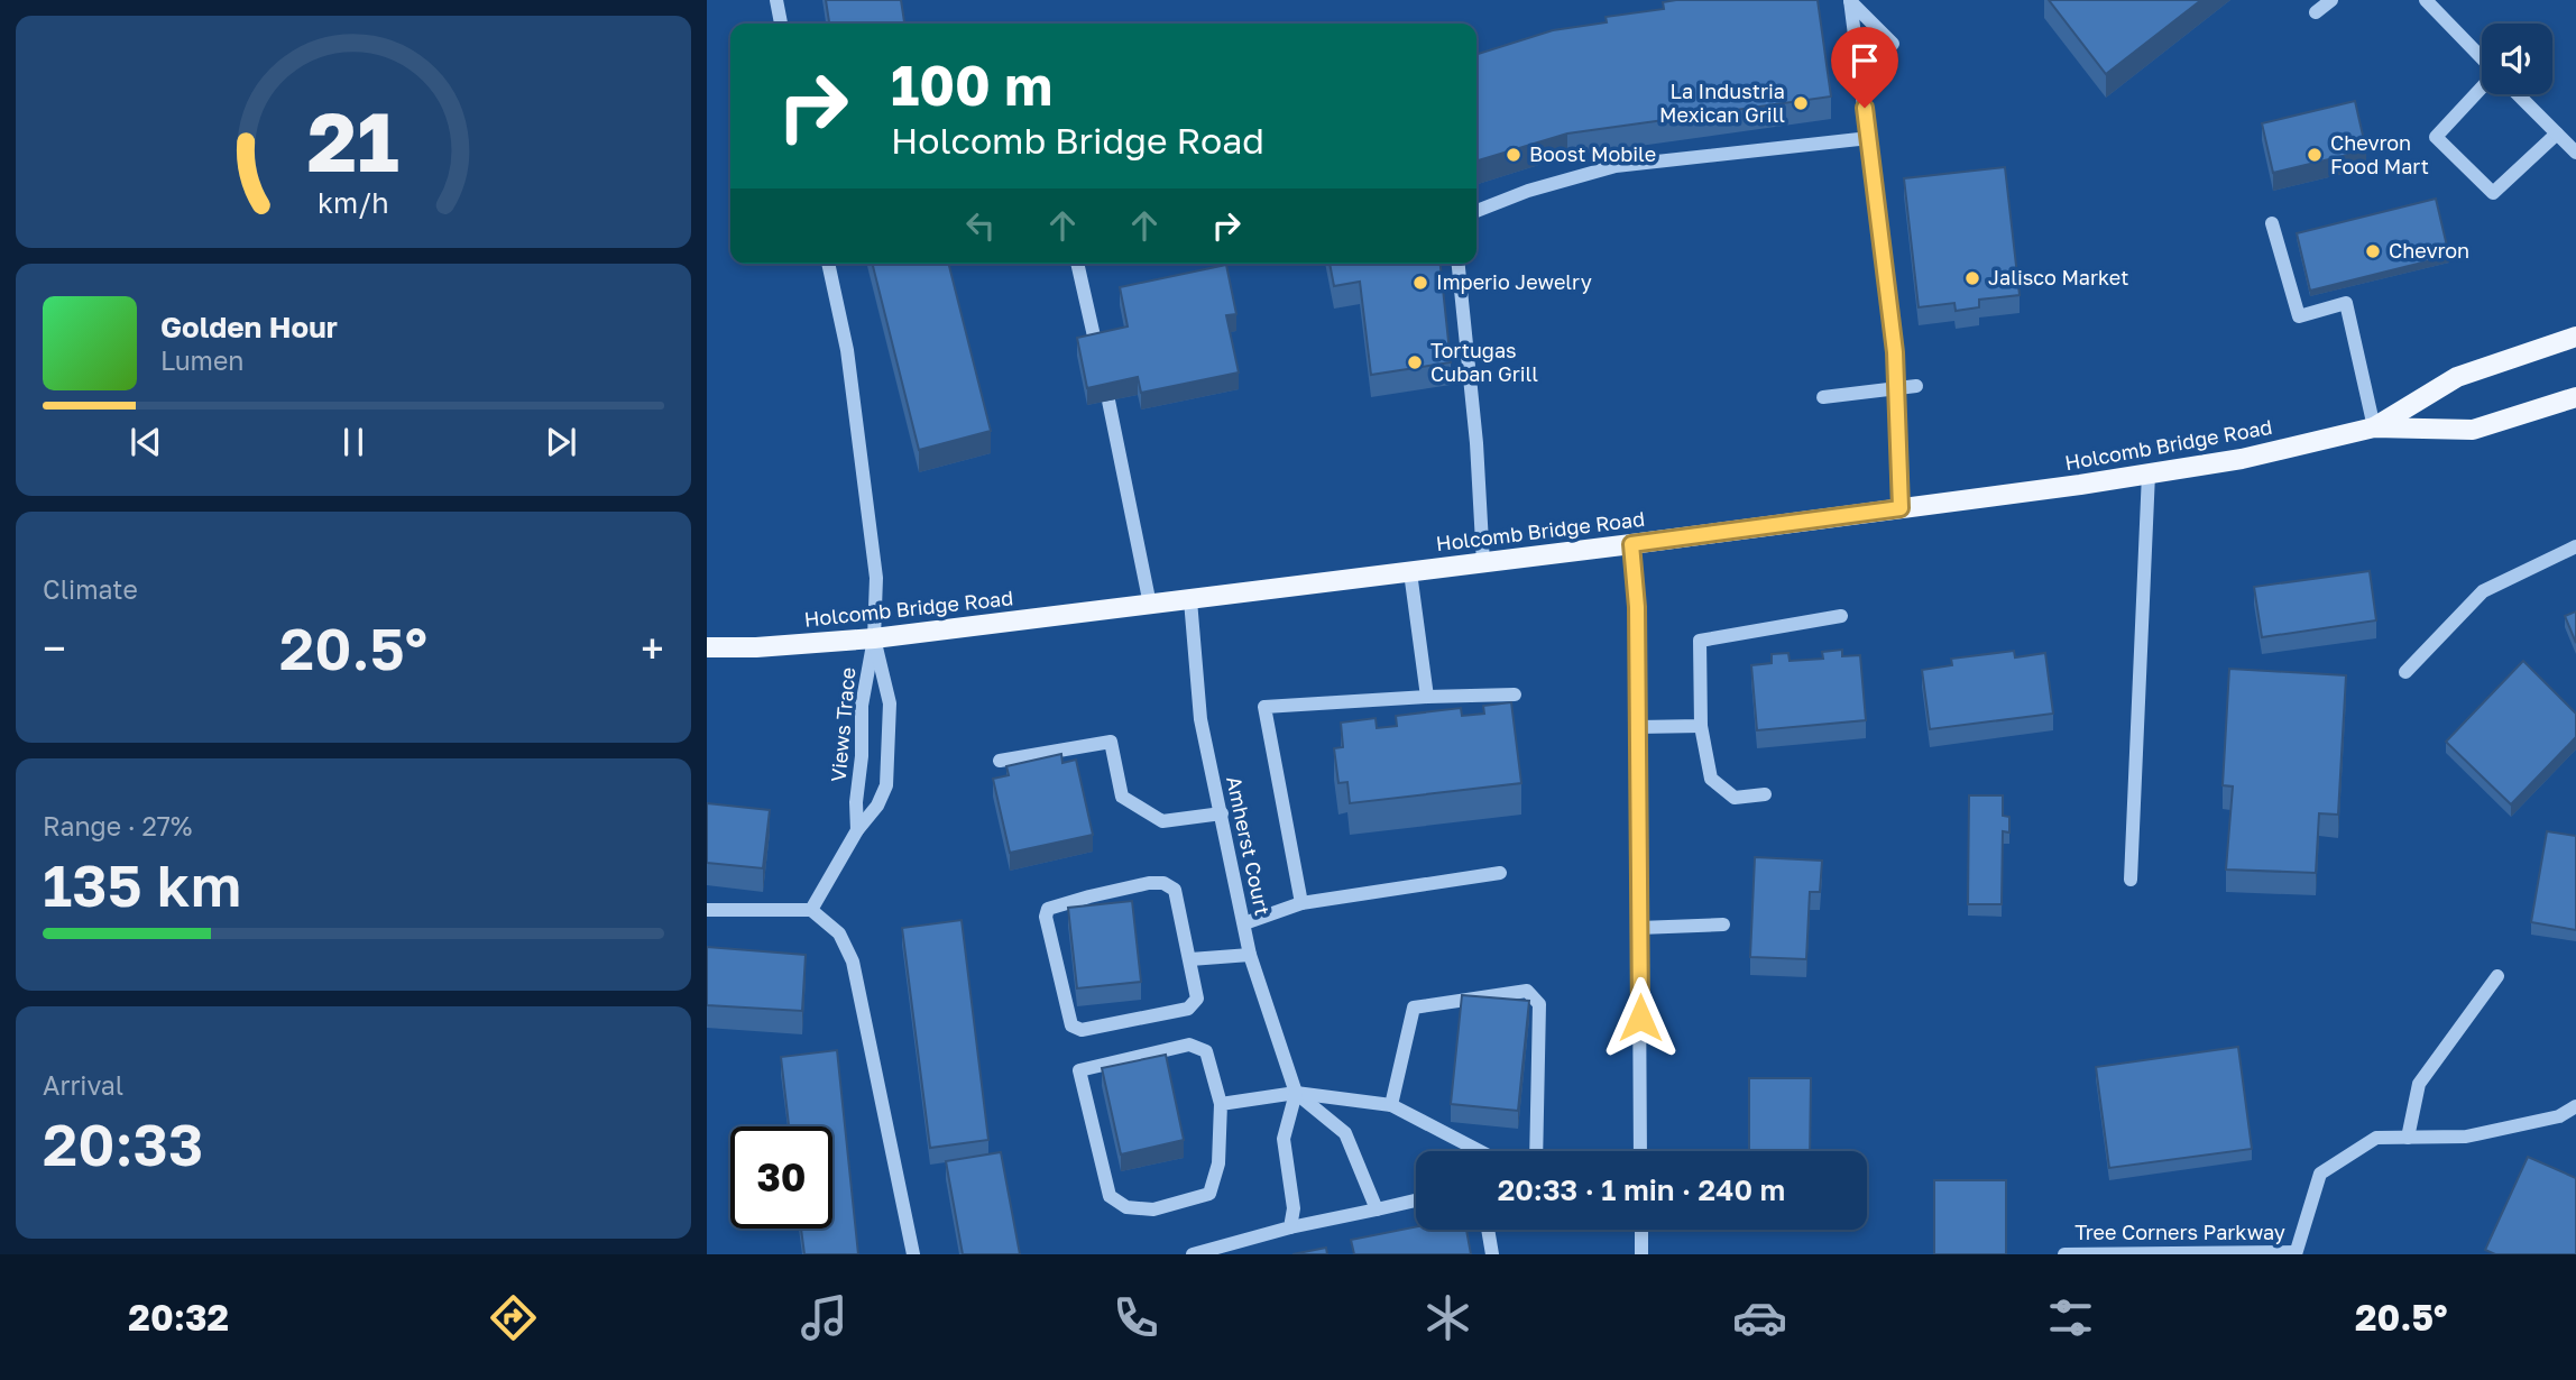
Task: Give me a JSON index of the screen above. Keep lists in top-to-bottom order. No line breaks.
{"streets":{"main road":["Holcomb Bridge Road"],"street":["Views Trace","Amherst Court","Tree Corners Parkway"]},"crossings":[["Holcomb Bridge Road","Views Trace"],["Holcomb Bridge Road","Amherst Court"]],"places":["La Industria Mexican Grill","Boost Mobile","Chevron Food Mart","Chevron","Jalisco Market","Imperio Jewelry","Tortugas Cuban Grill"],"page":{"turn":["100 m","Holcomb Bridge Road"],"song":["Golden Hour","Lumen"],"tile":["Climate",["Range · 27%","135 km"],["Arrival","20:33"]],"heat":["−","20.5°","+"],"limit":"30","trip":"20:33 · 1 min · 240 m","tabs":["20:32","20.5°"],"gauge":["21","km/h"]}}
